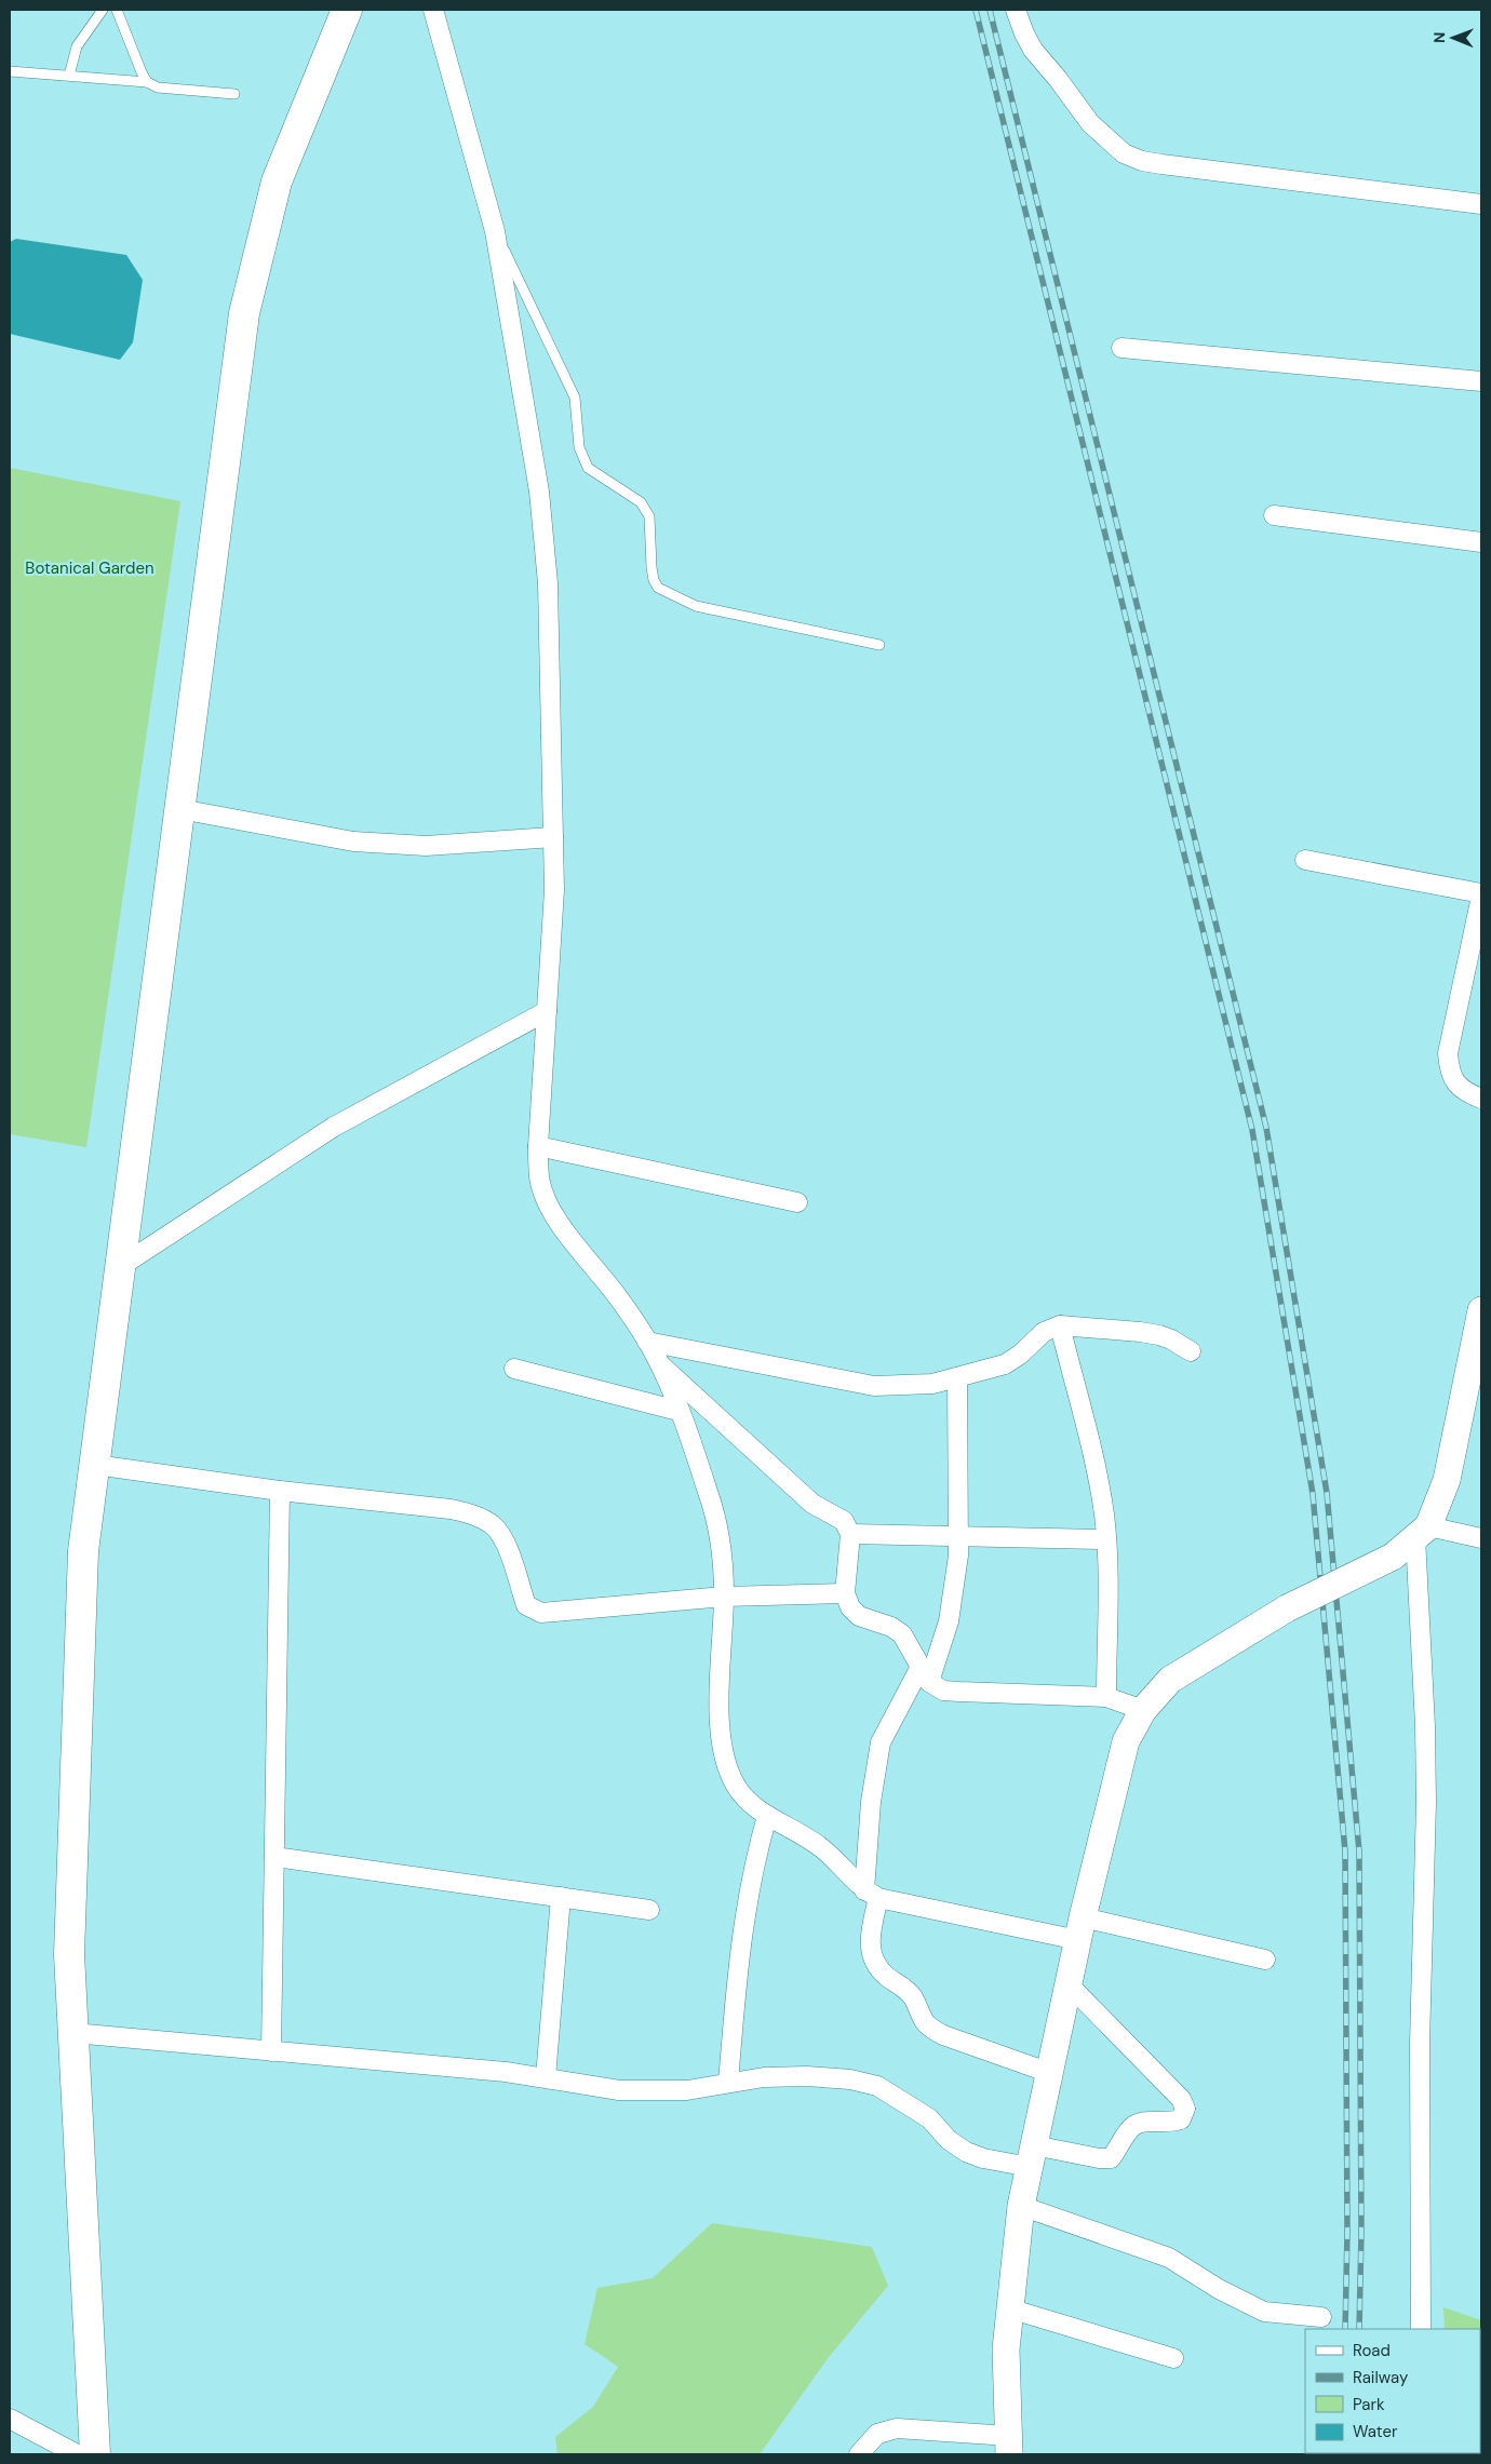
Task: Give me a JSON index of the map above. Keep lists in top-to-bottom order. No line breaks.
{"parks":["Botanical Garden"],"legend":["Road","Railway","Park","Water"],"north":"left"}
